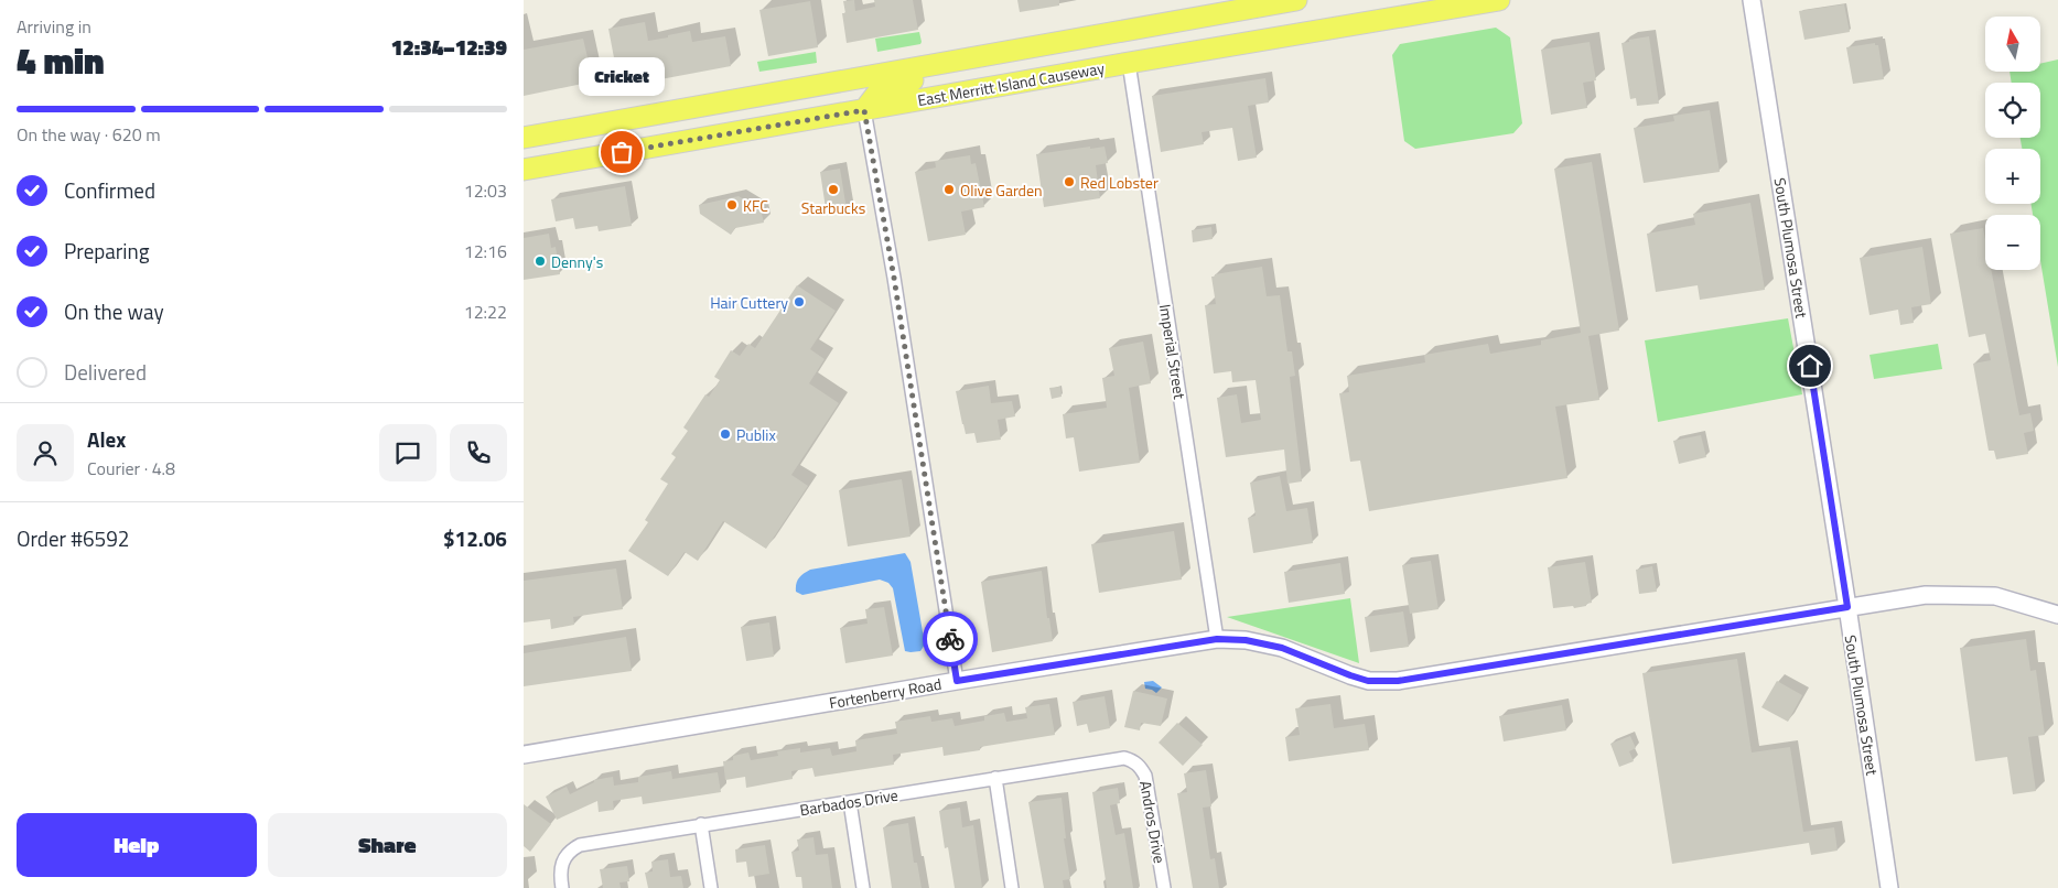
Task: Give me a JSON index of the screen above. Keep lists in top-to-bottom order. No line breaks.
{"streets":{"main road":["East Merritt Island Causeway"],"street":["South Plumosa Street","Imperial Street","Fortenberry Road","Barbados Drive","Andros Drive"]},"crossings":[["East Merritt Island Causeway","Imperial Street"],["South Plumosa Street","Fortenberry Road"],["Imperial Street","Fortenberry Road"],["Barbados Drive","Andros Drive"]],"places":["Cricket","Red Lobster","Starbucks","Olive Garden","KFC","Denny's","Hair Cuttery","Publix"],"north":"top","page":{"heading":["4 min","Arriving in","12:34–12:39"],"panel":["Alex","Courier · 4.8","Order #6592","$12.06"],"map_buttons":["+","−"],"bubble":"Cricket","bar":"On the way · 620 m","list":[["Confirmed","12:03"],["Preparing","12:16"],["On the way","12:22"],"Delivered"],"buttons":["Help","Share"]}}
